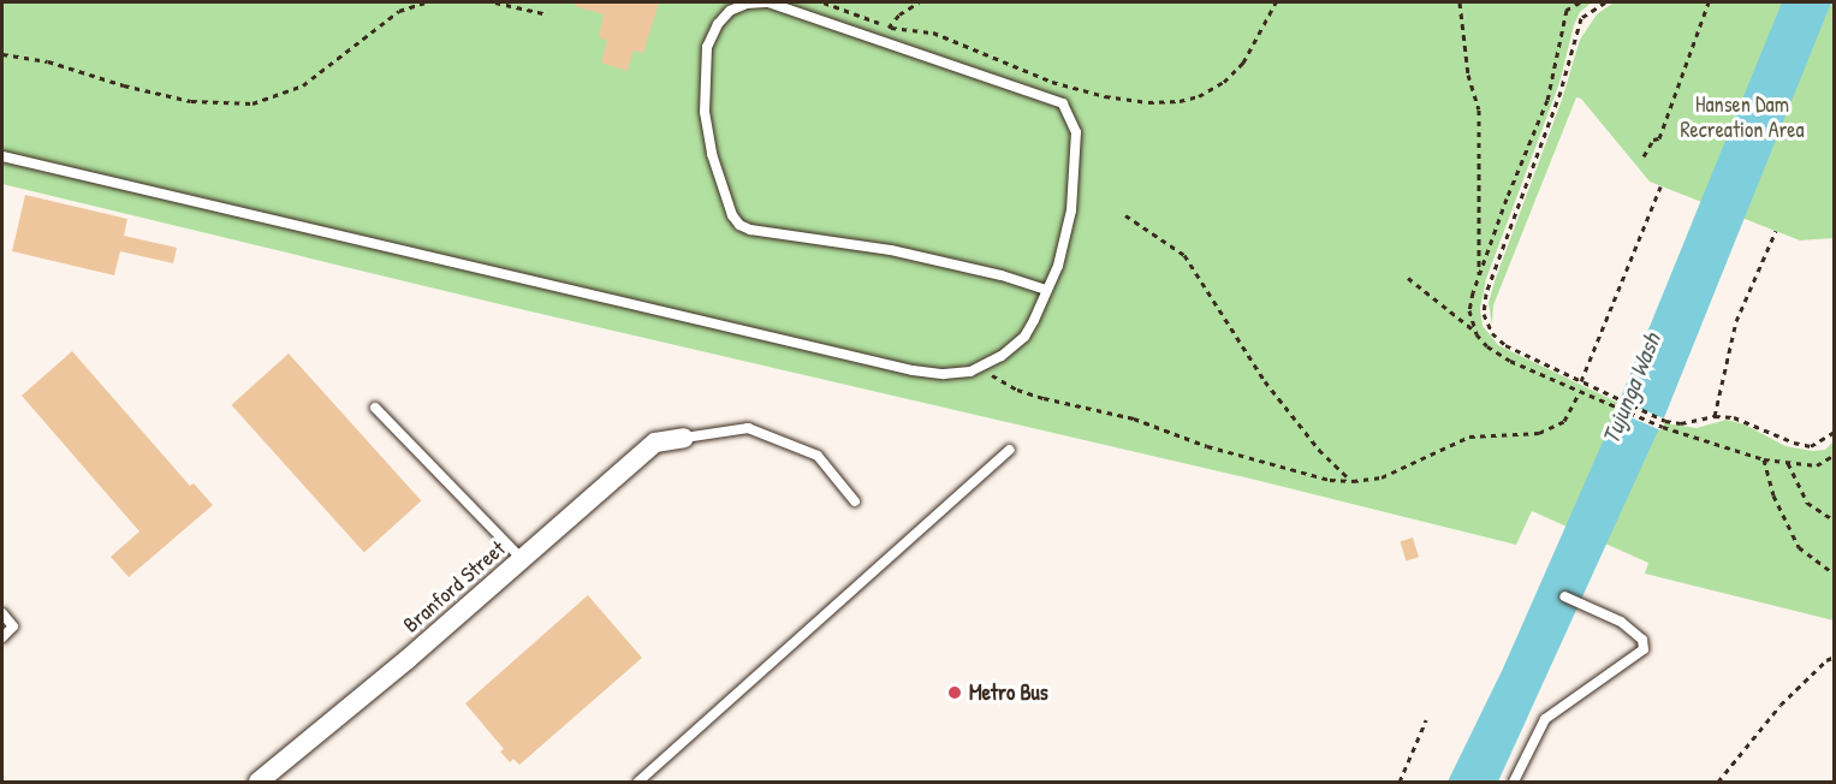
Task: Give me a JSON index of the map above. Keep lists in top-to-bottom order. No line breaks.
{"streets":{"street":["Branford Street"]},"water":["Tujunga Wash"],"parks":["Hansen Dam Recreation Area"],"places":["Metro Bus"]}
